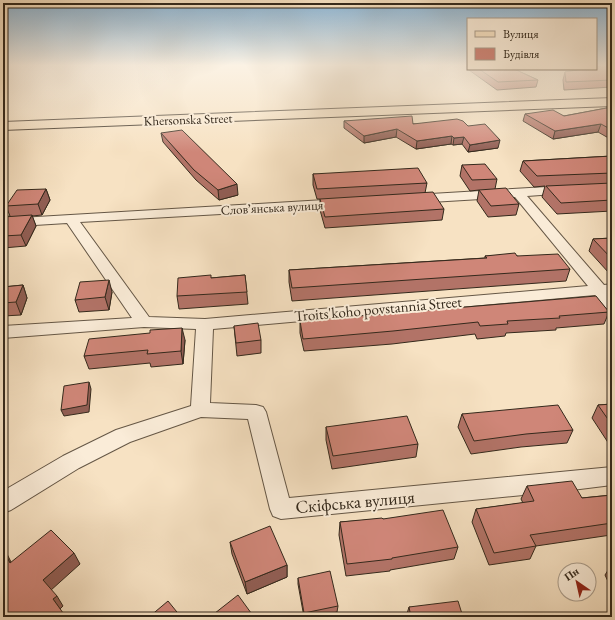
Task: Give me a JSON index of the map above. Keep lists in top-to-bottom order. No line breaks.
{"streets":{"main road":["Khersonska Street"],"street":["Словʼянська вулиця","Troits'koho povstannia Street","Скіфська вулиця"]},"legend":["Вулиця","Будівля"],"north":"top left"}
